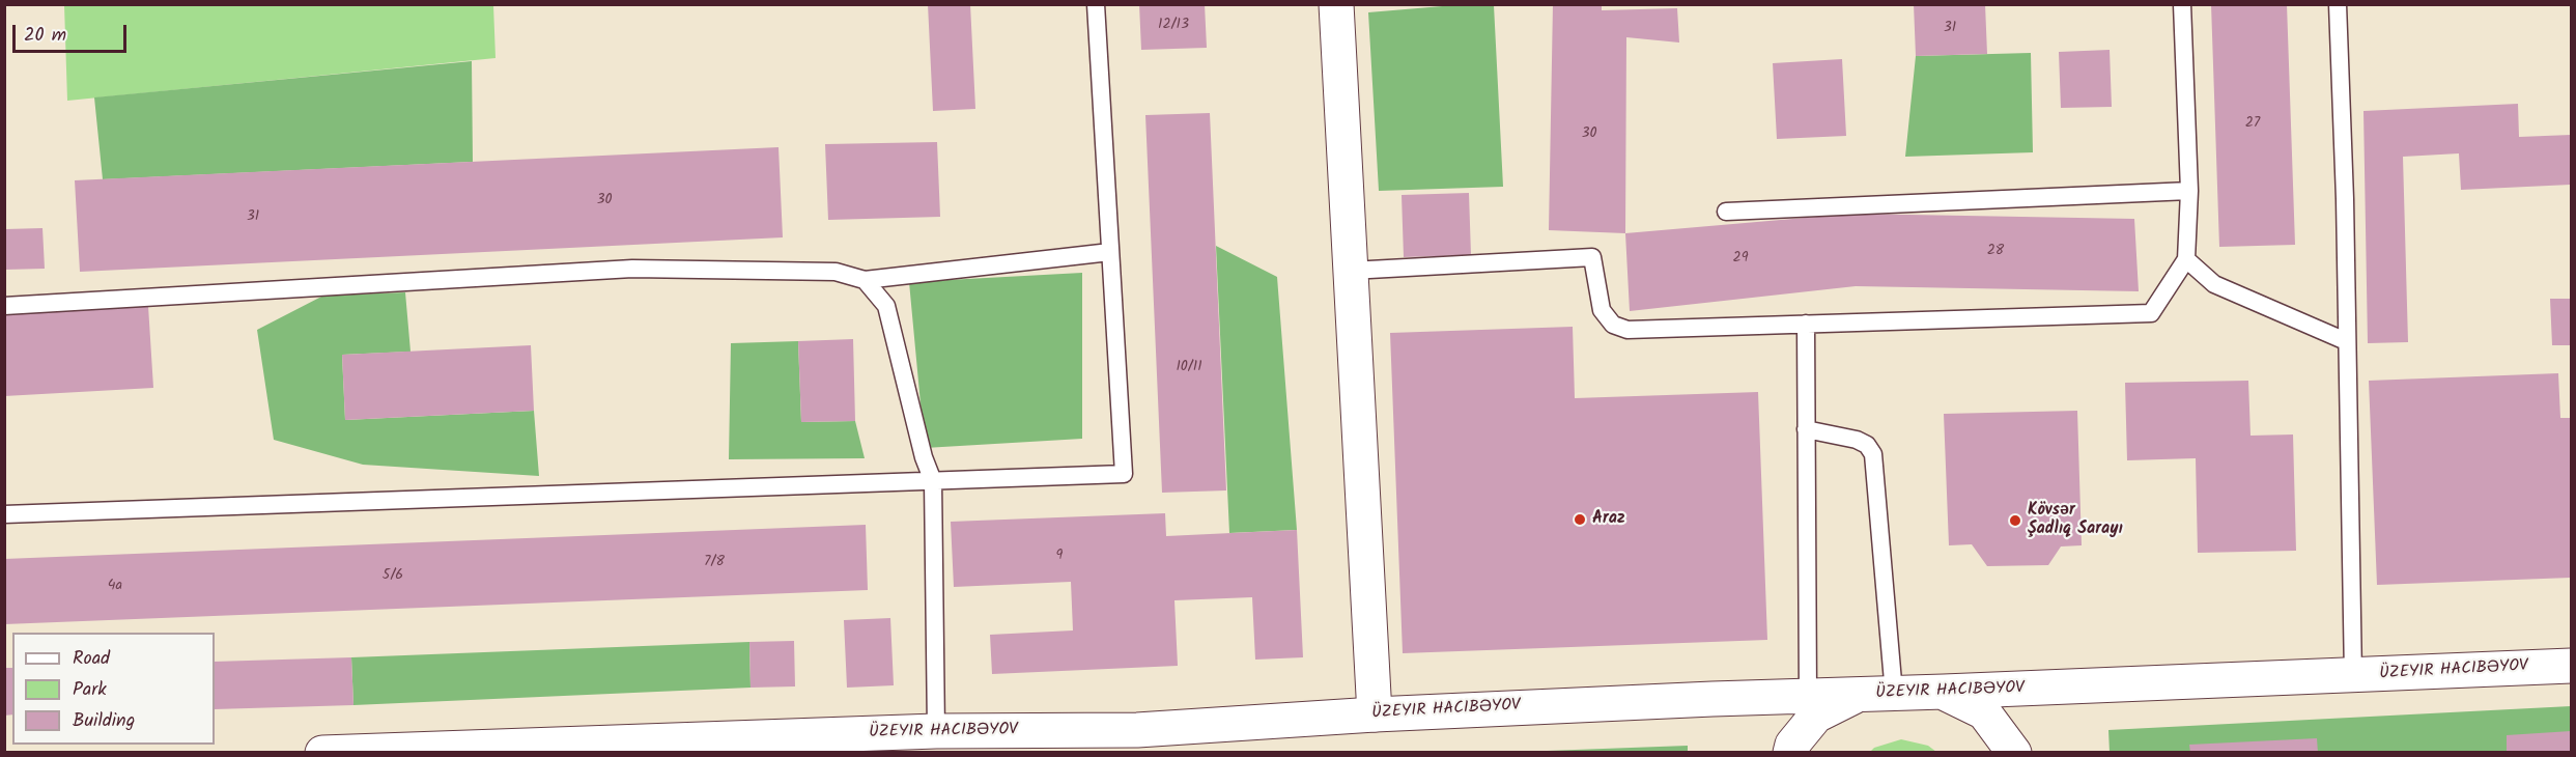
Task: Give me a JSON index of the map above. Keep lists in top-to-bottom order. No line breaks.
{"places":["Araz","Kövsər Şadlıq Sarayı"],"house_numbers":["12/13","31","27","30","30","31","28","29","10/11","9","7/8","5/6","4a"],"legend":["Road","Park","Building"],"scale_bar":"20 m"}
